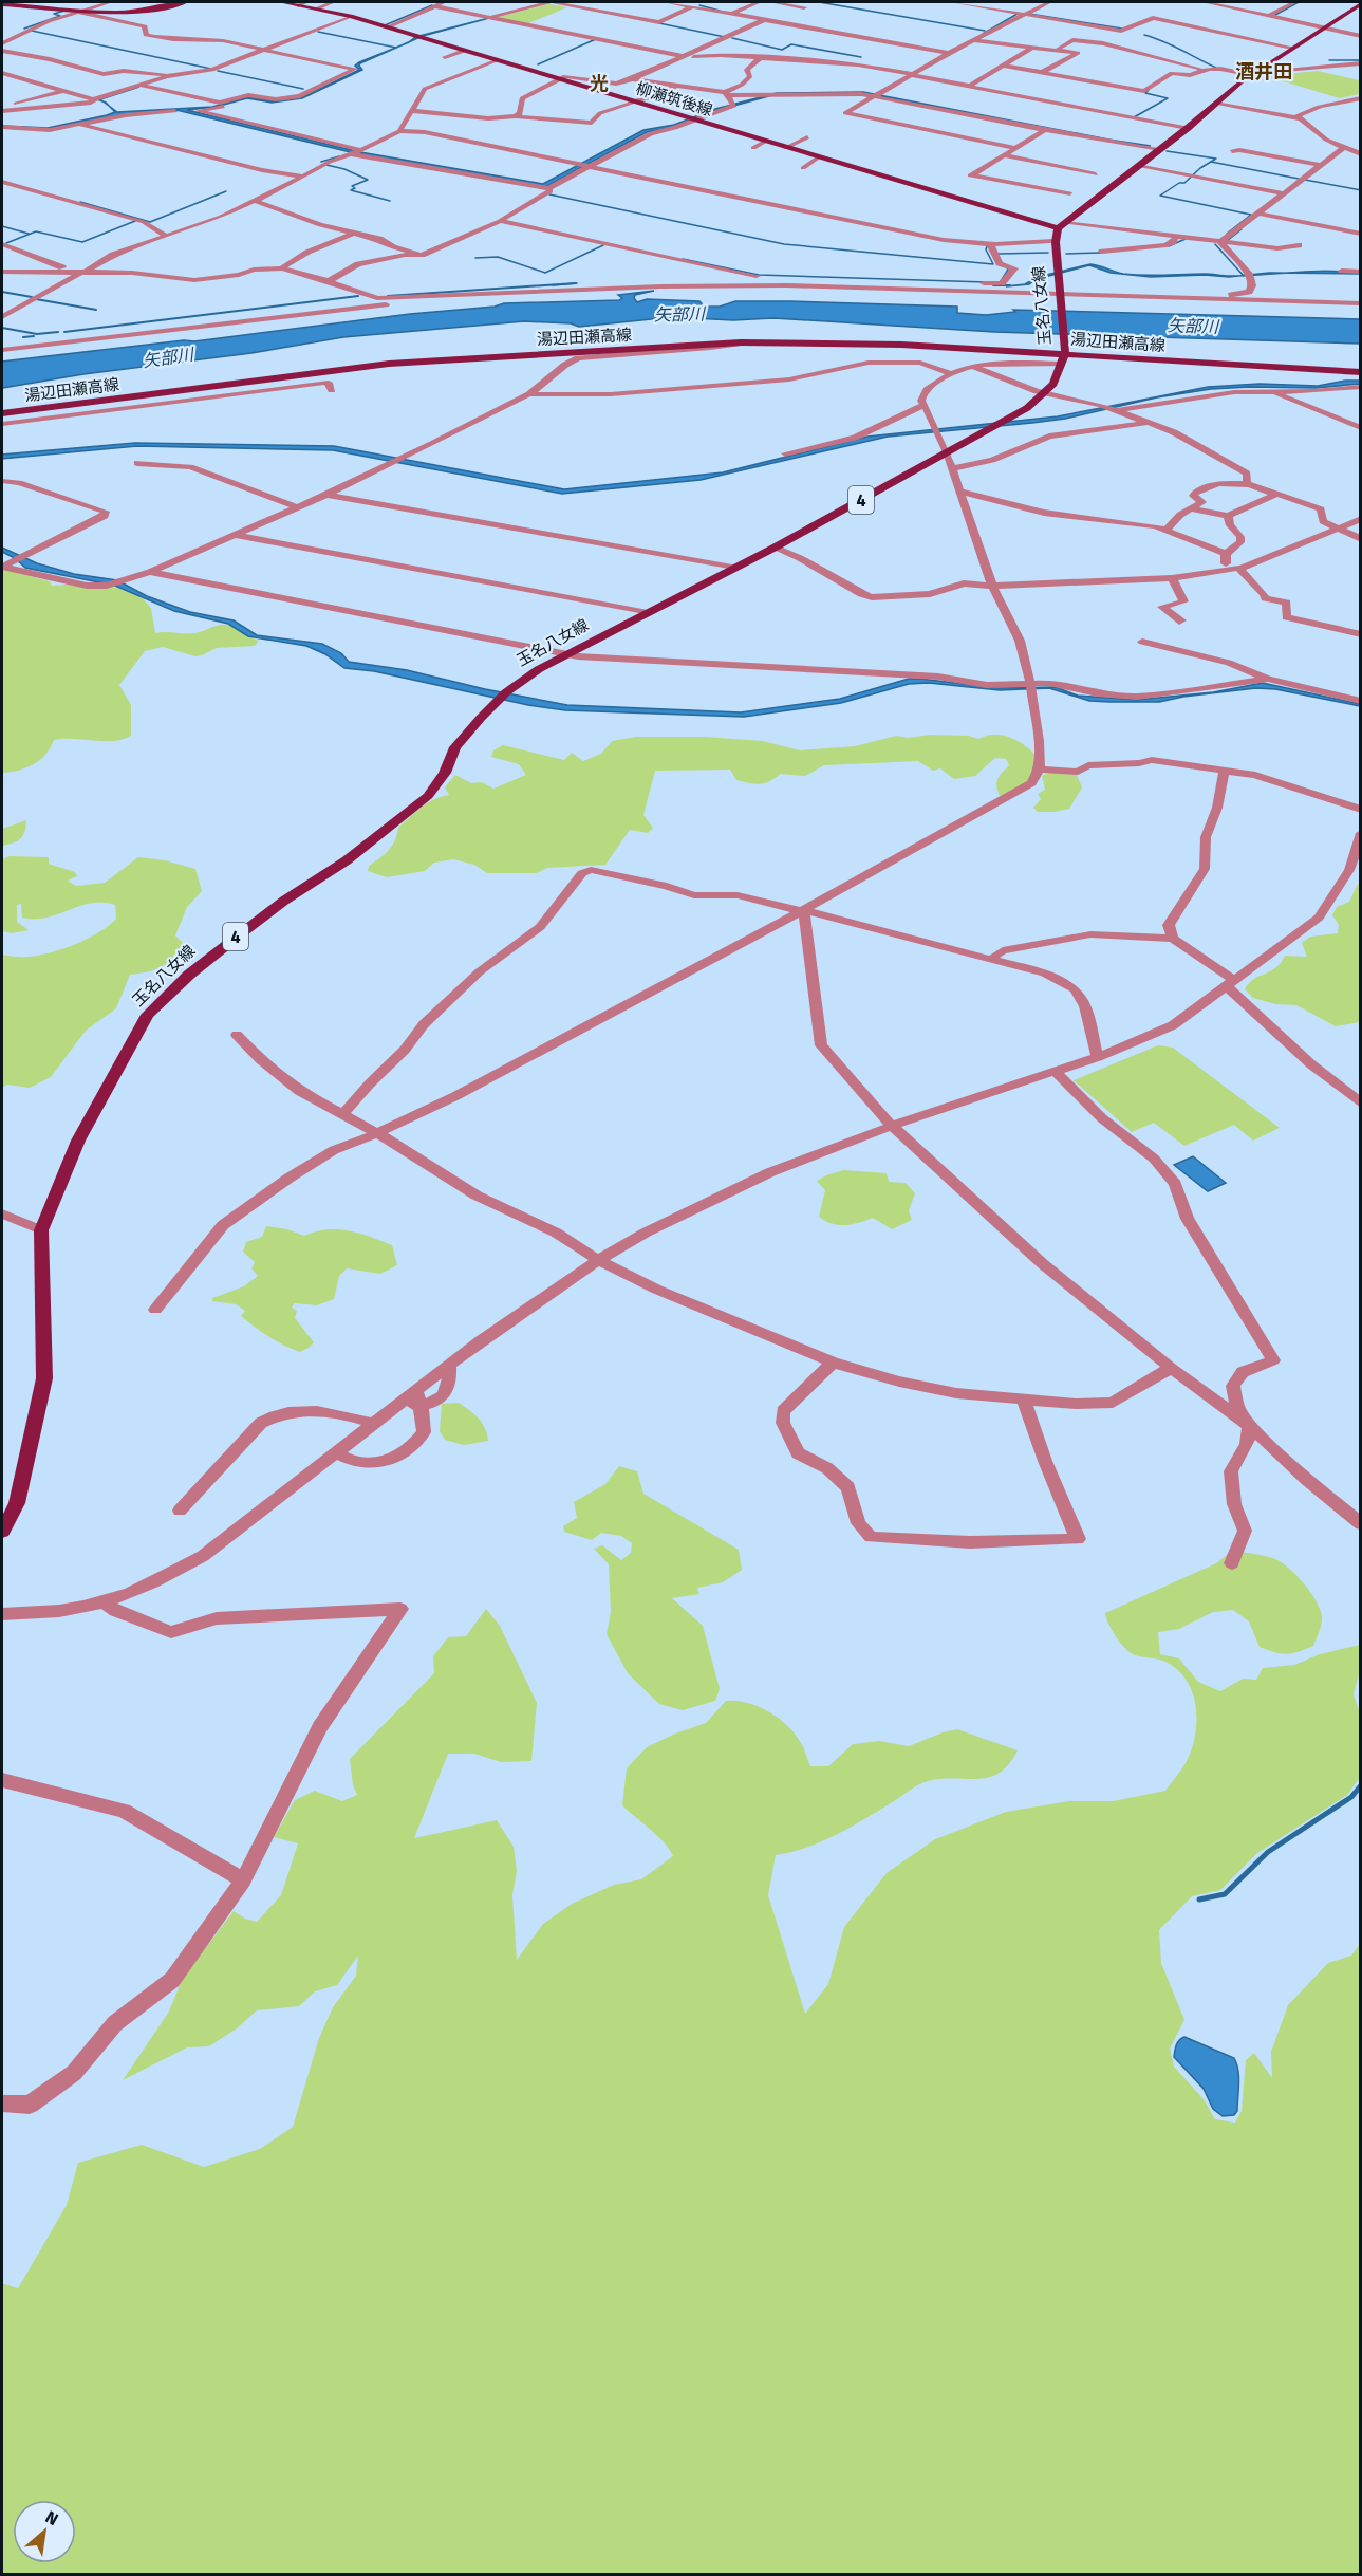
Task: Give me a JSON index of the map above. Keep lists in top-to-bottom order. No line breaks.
{"streets":{"main road":["柳瀬筑後線","玉名八女線","湯辺田瀬高線","4"]},"crossings":[["柳瀬筑後線","玉名八女線"],["玉名八女線","湯辺田瀬高線"]],"districts":["酒井田","光"],"water":["矢部川"],"north":"top right"}
